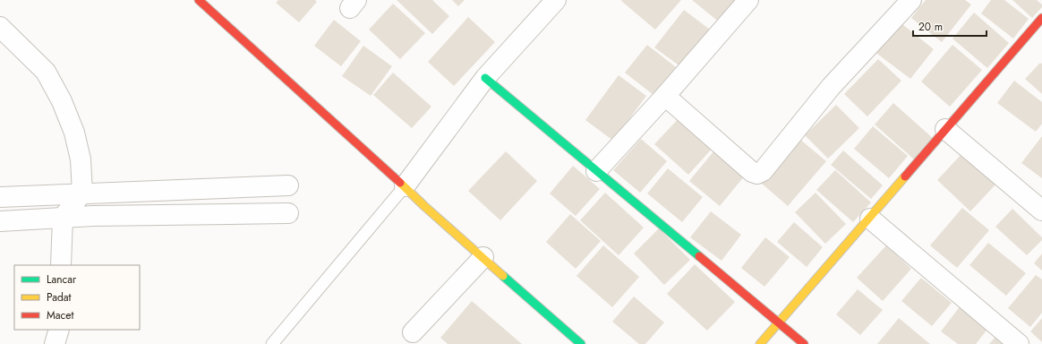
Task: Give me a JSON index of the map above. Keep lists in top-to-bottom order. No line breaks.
{"legend":["Lancar","Padat","Macet"],"scale_bar":"20 m"}
